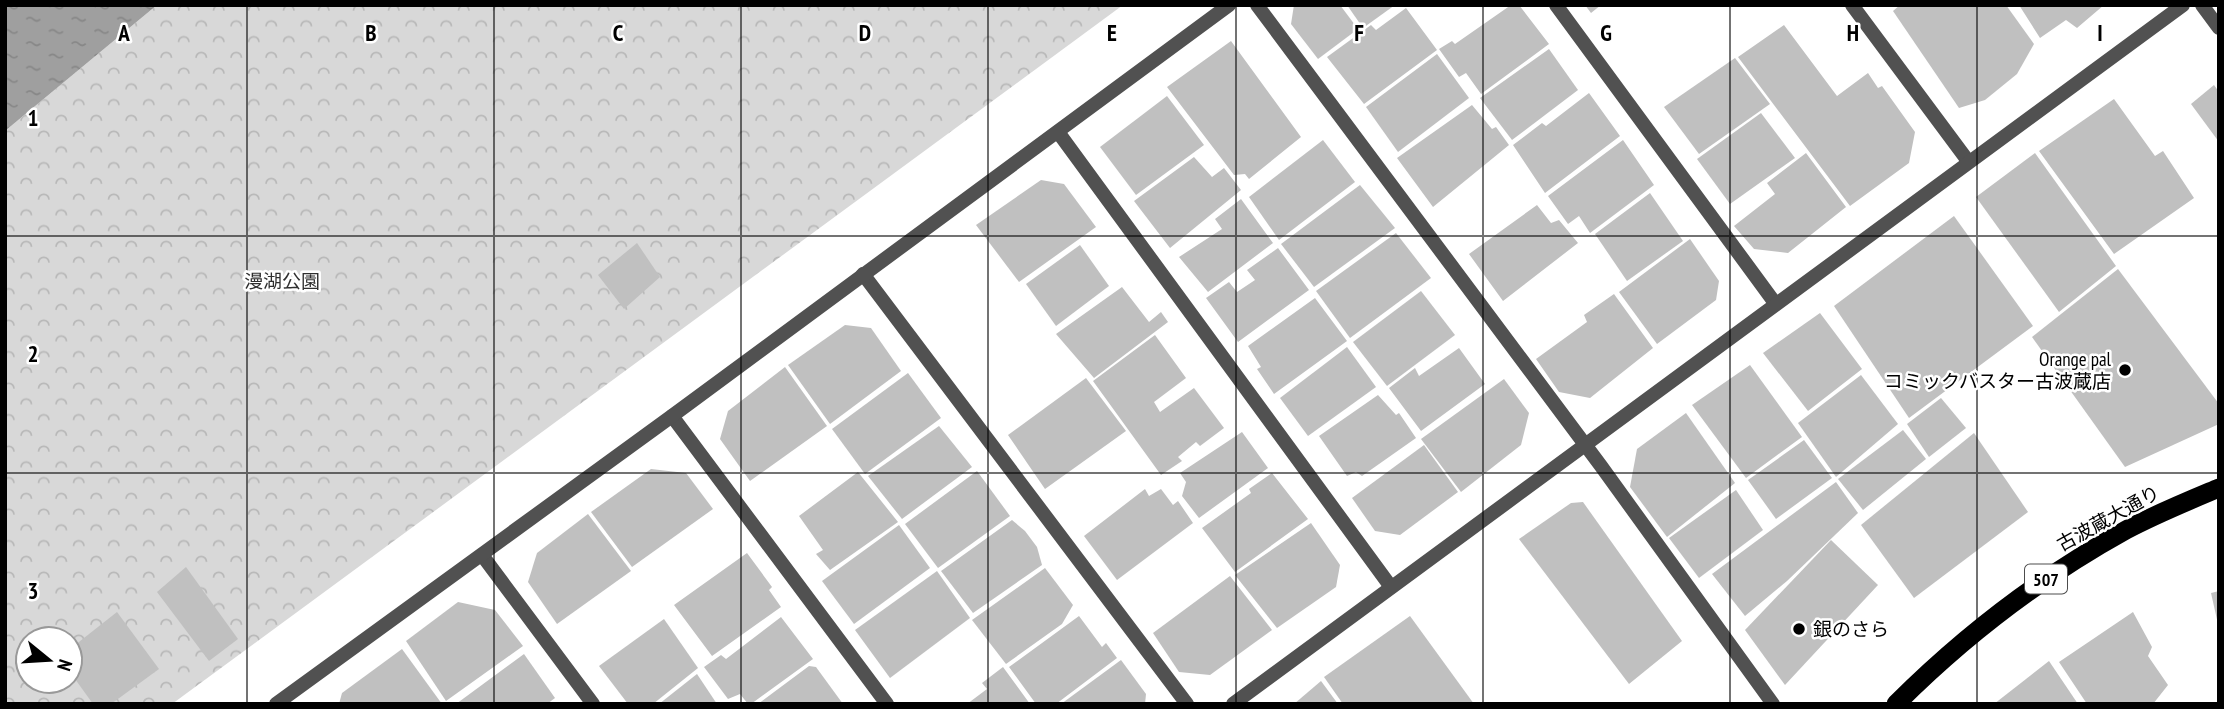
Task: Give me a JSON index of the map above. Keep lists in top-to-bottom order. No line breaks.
{"streets":{"highway":["古波蔵大通り","507"]},"parks":["漫湖公園"],"places":["Orange pal コミックバスター古波蔵店","銀のさら"],"north":"right","grid":{"columns":["A","B","C","D","E","F","G","H","I"],"rows":["1","2","3"]}}
